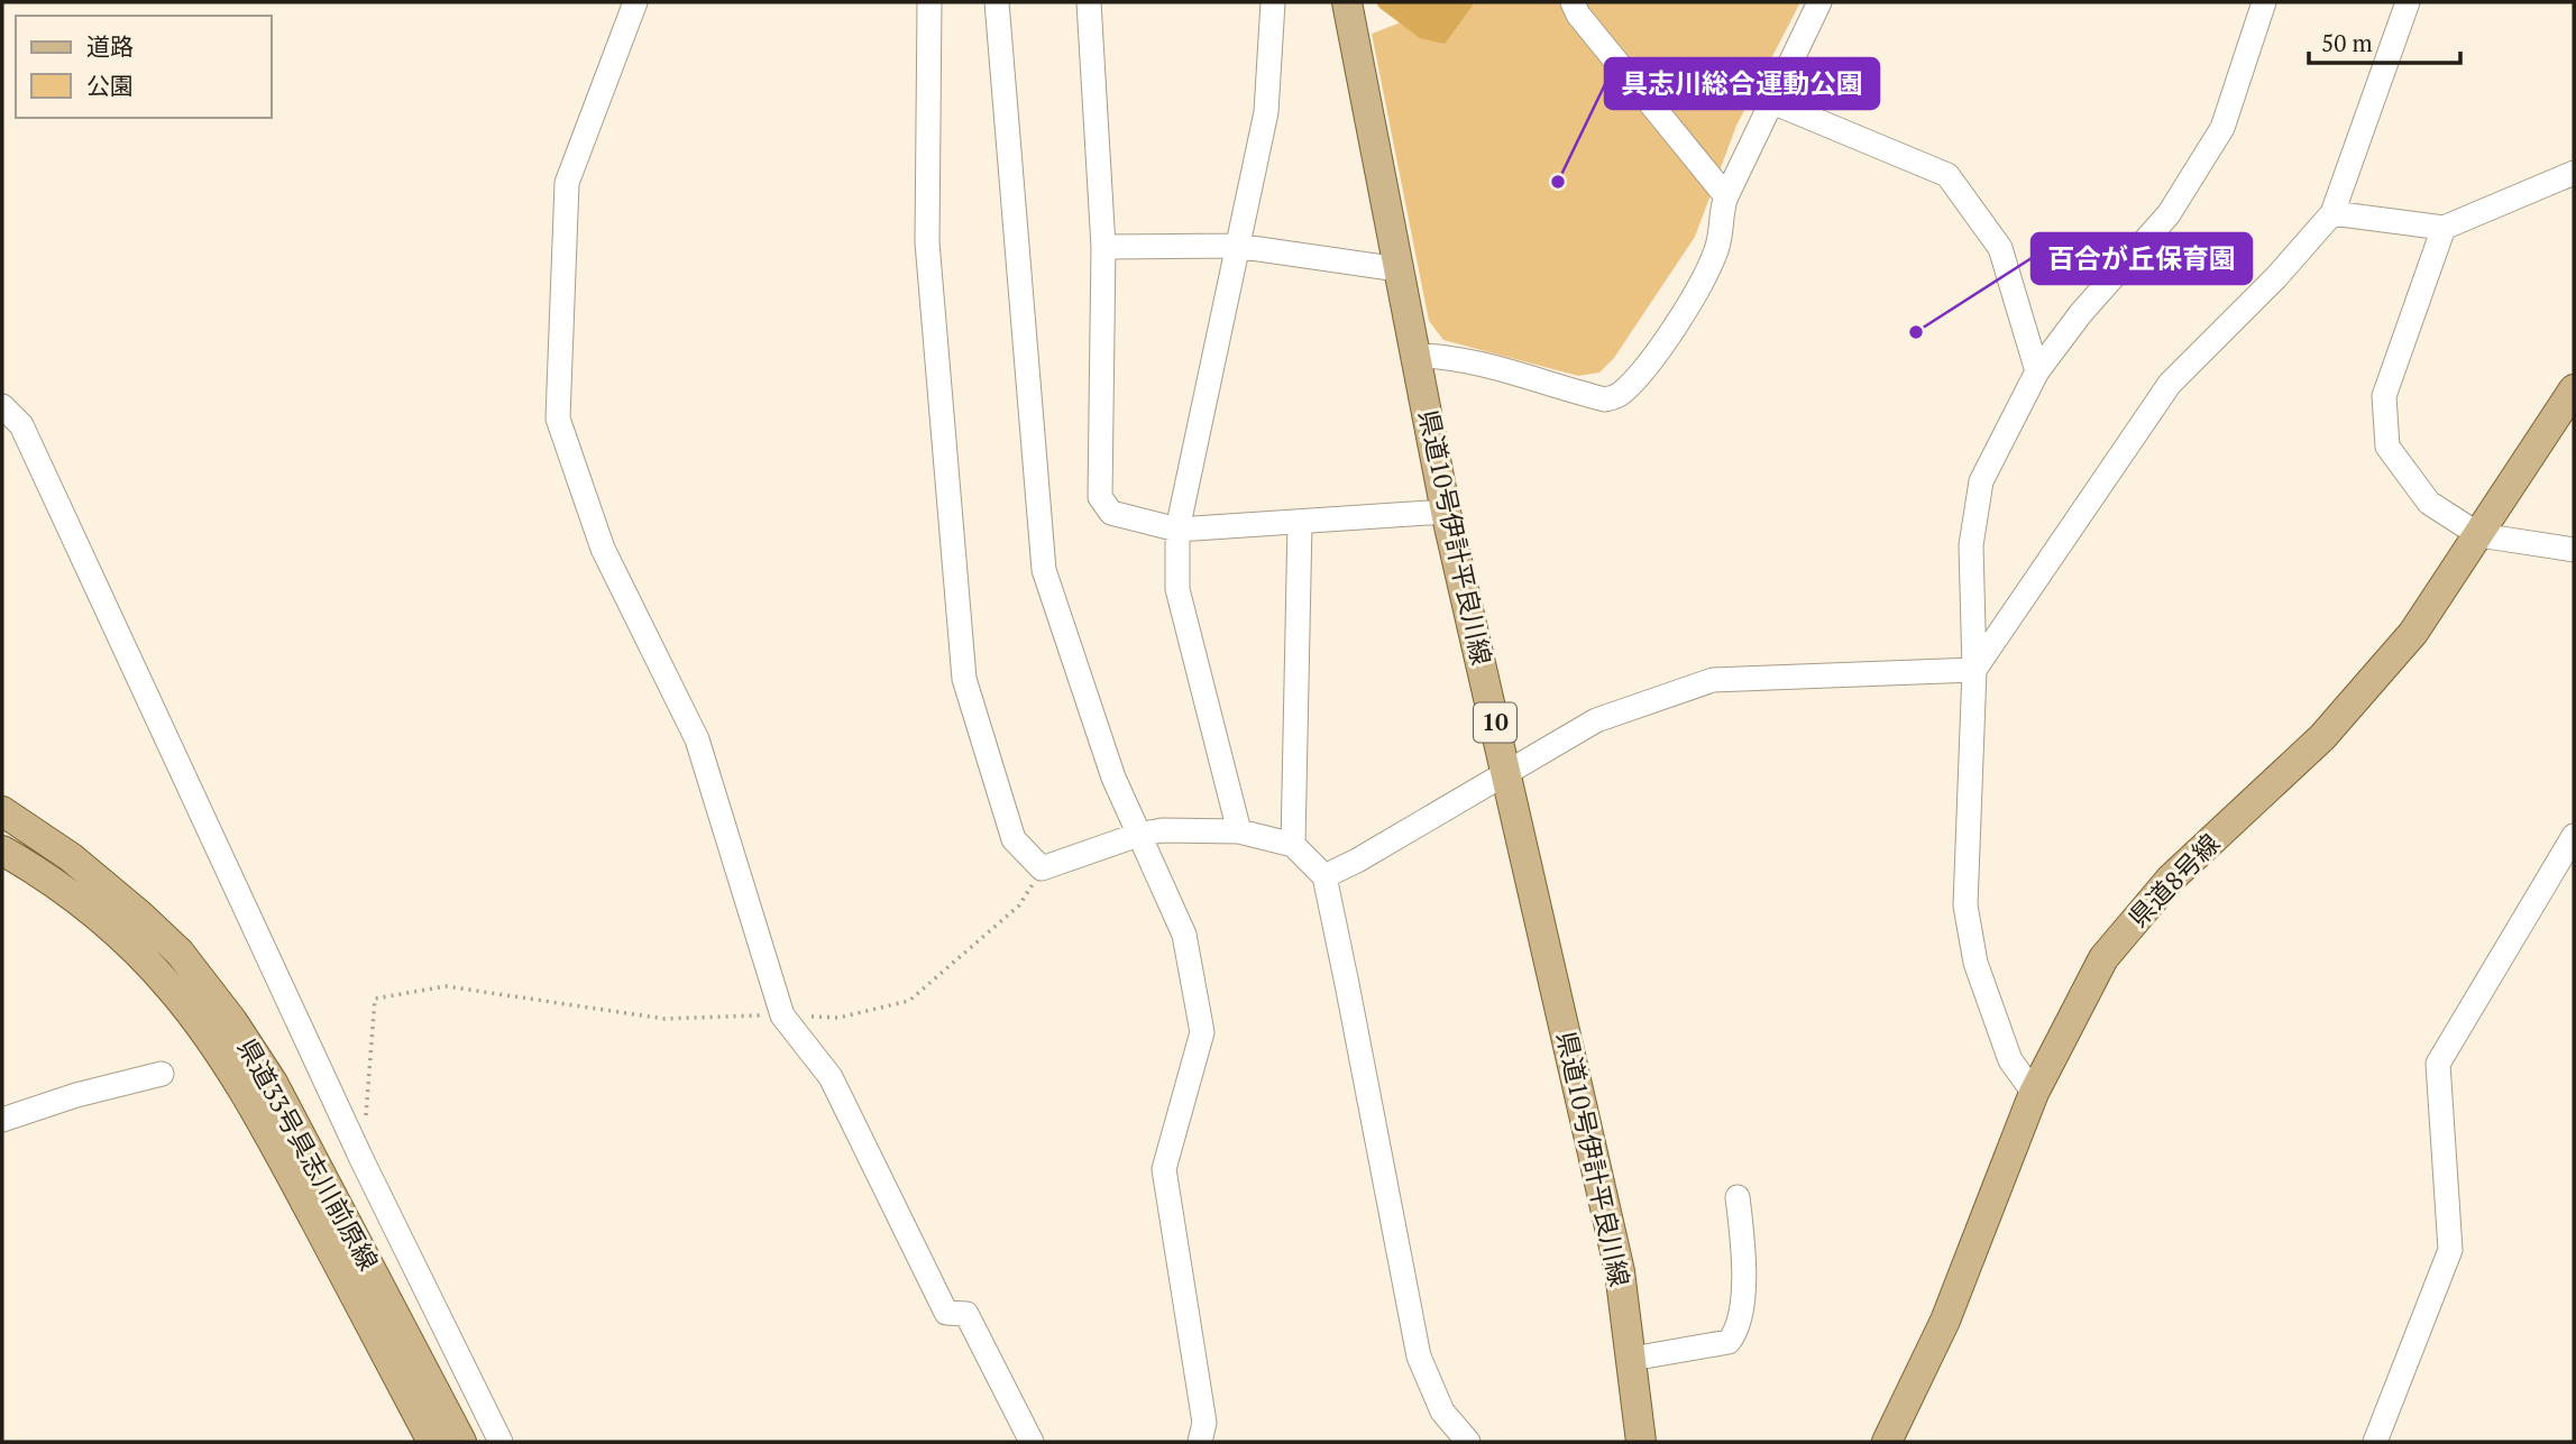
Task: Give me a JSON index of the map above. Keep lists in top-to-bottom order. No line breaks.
{"streets":{"main road":["県道10号伊計平良川線","10","県道8号線","県道33号具志川前原線"]},"places":["具志川総合運動公園","百合が丘保育園"],"legend":["道路","公園"],"scale_bar":"50 m"}
